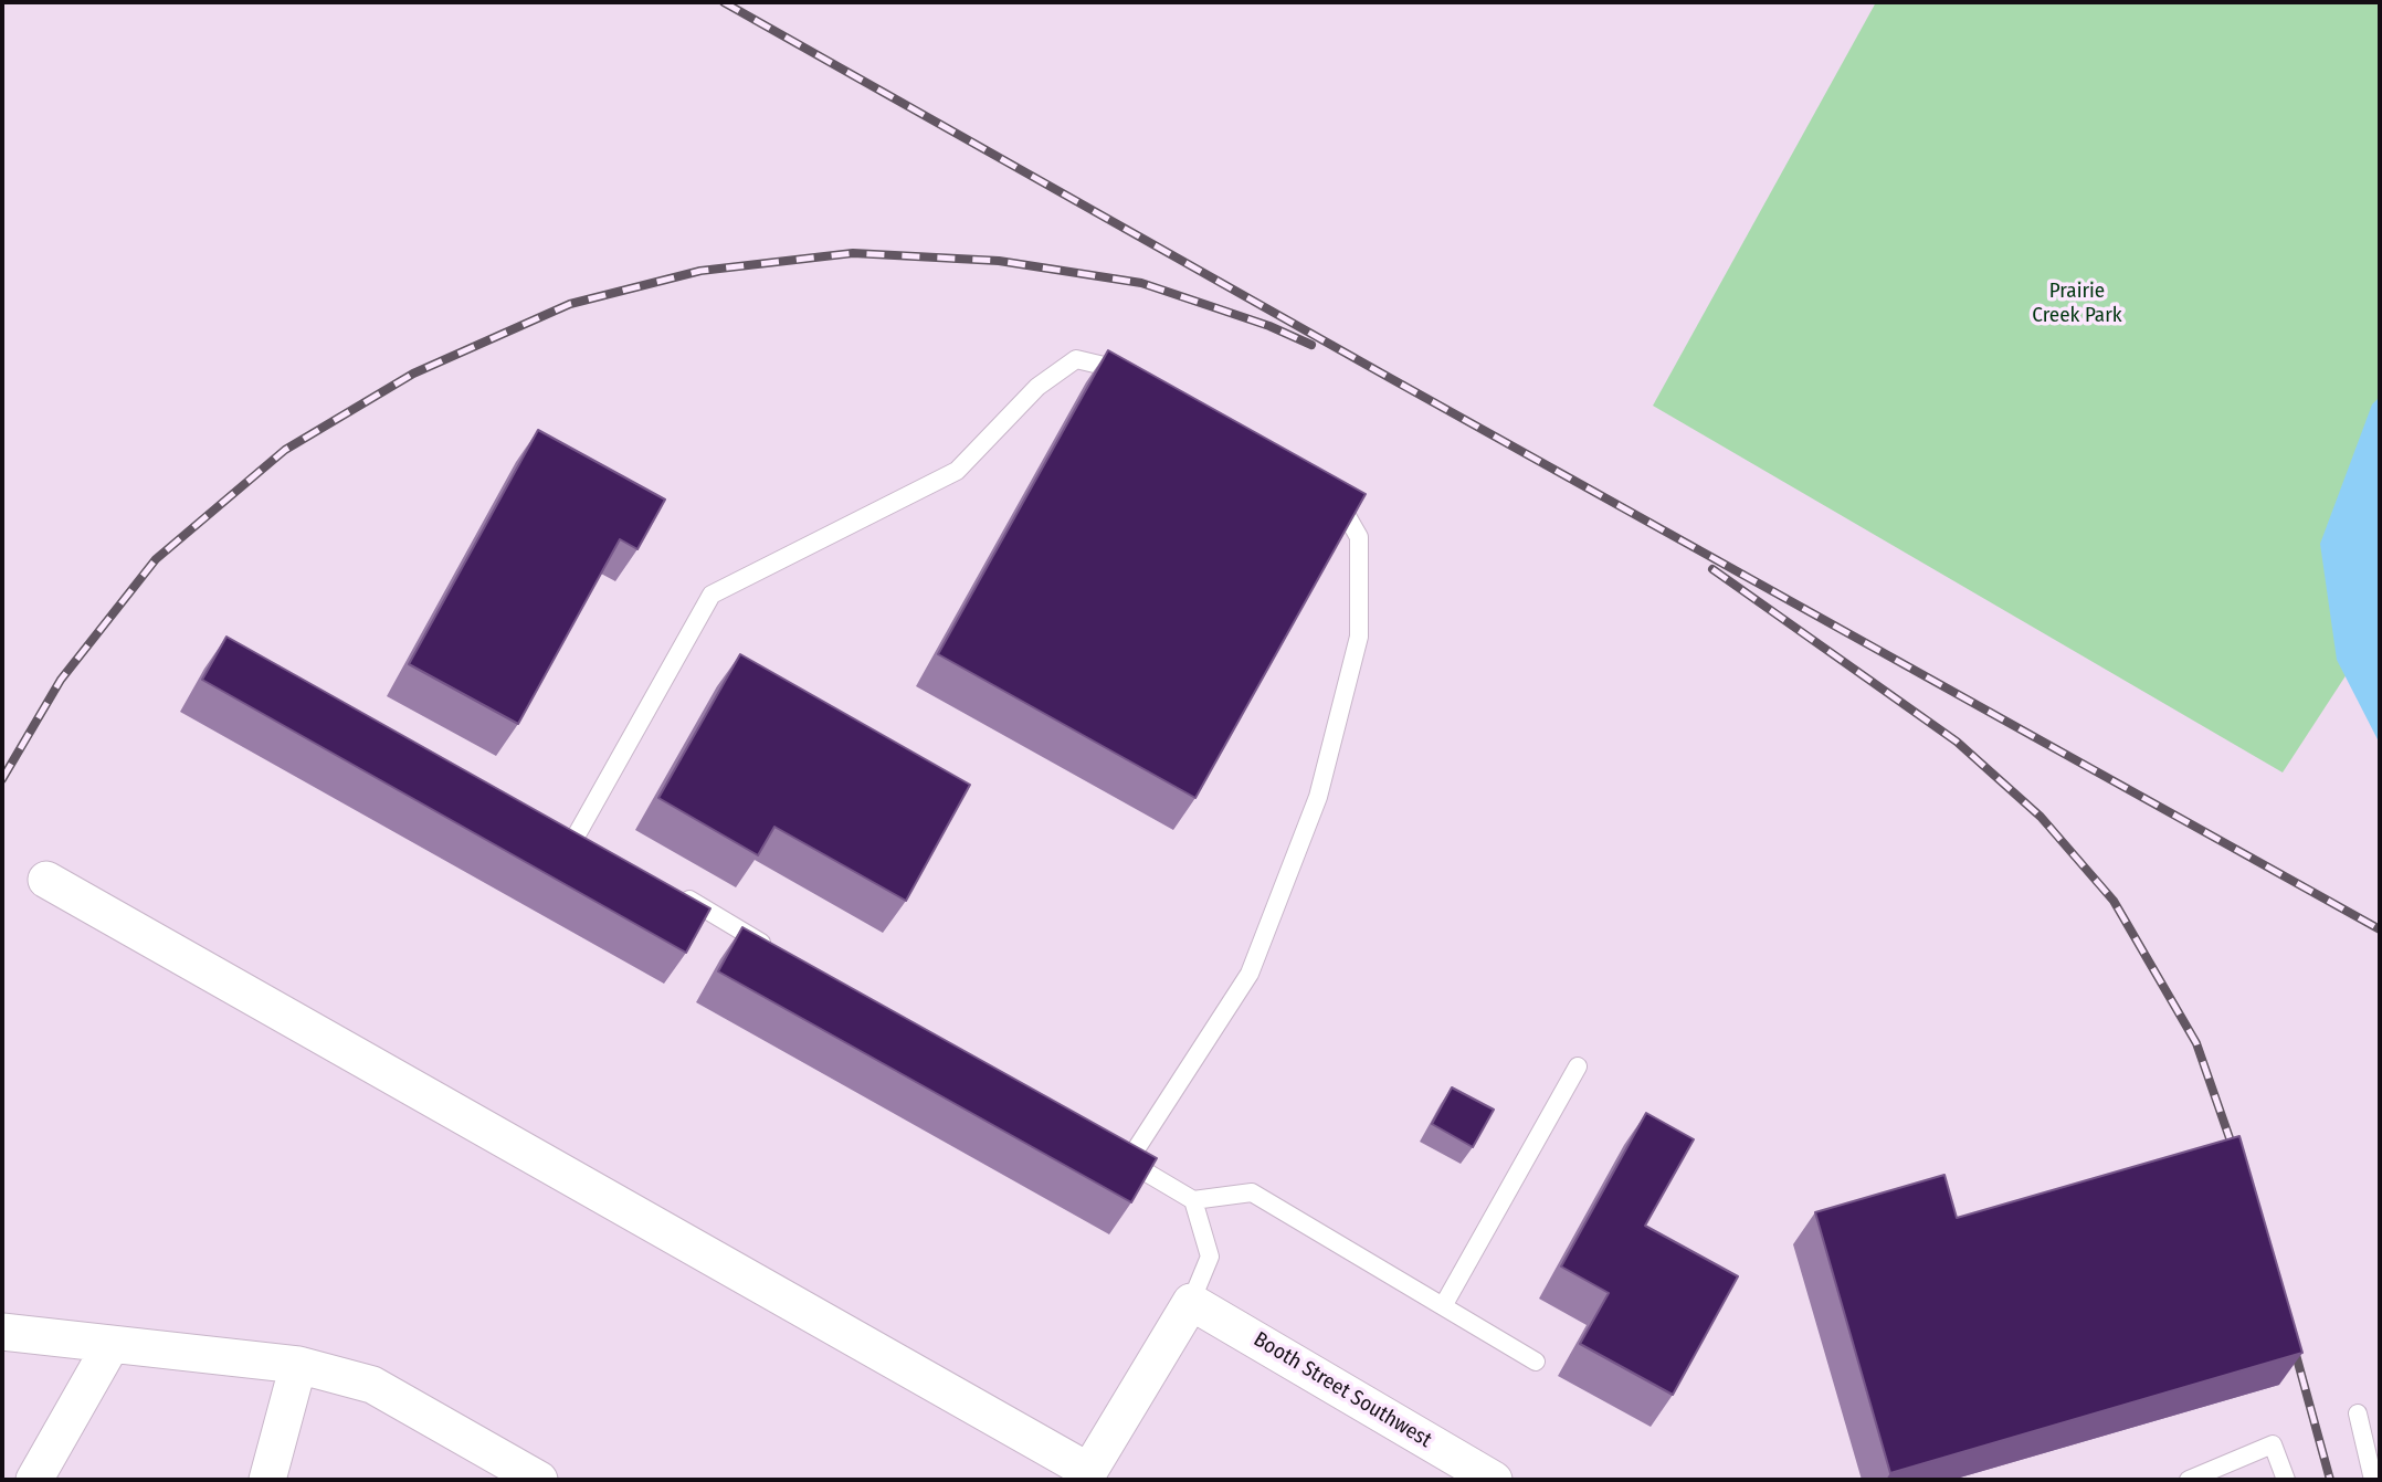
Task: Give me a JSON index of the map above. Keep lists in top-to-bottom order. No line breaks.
{"streets":{"street":["Booth Street Southwest"]},"parks":["Prairie Creek Park"]}
